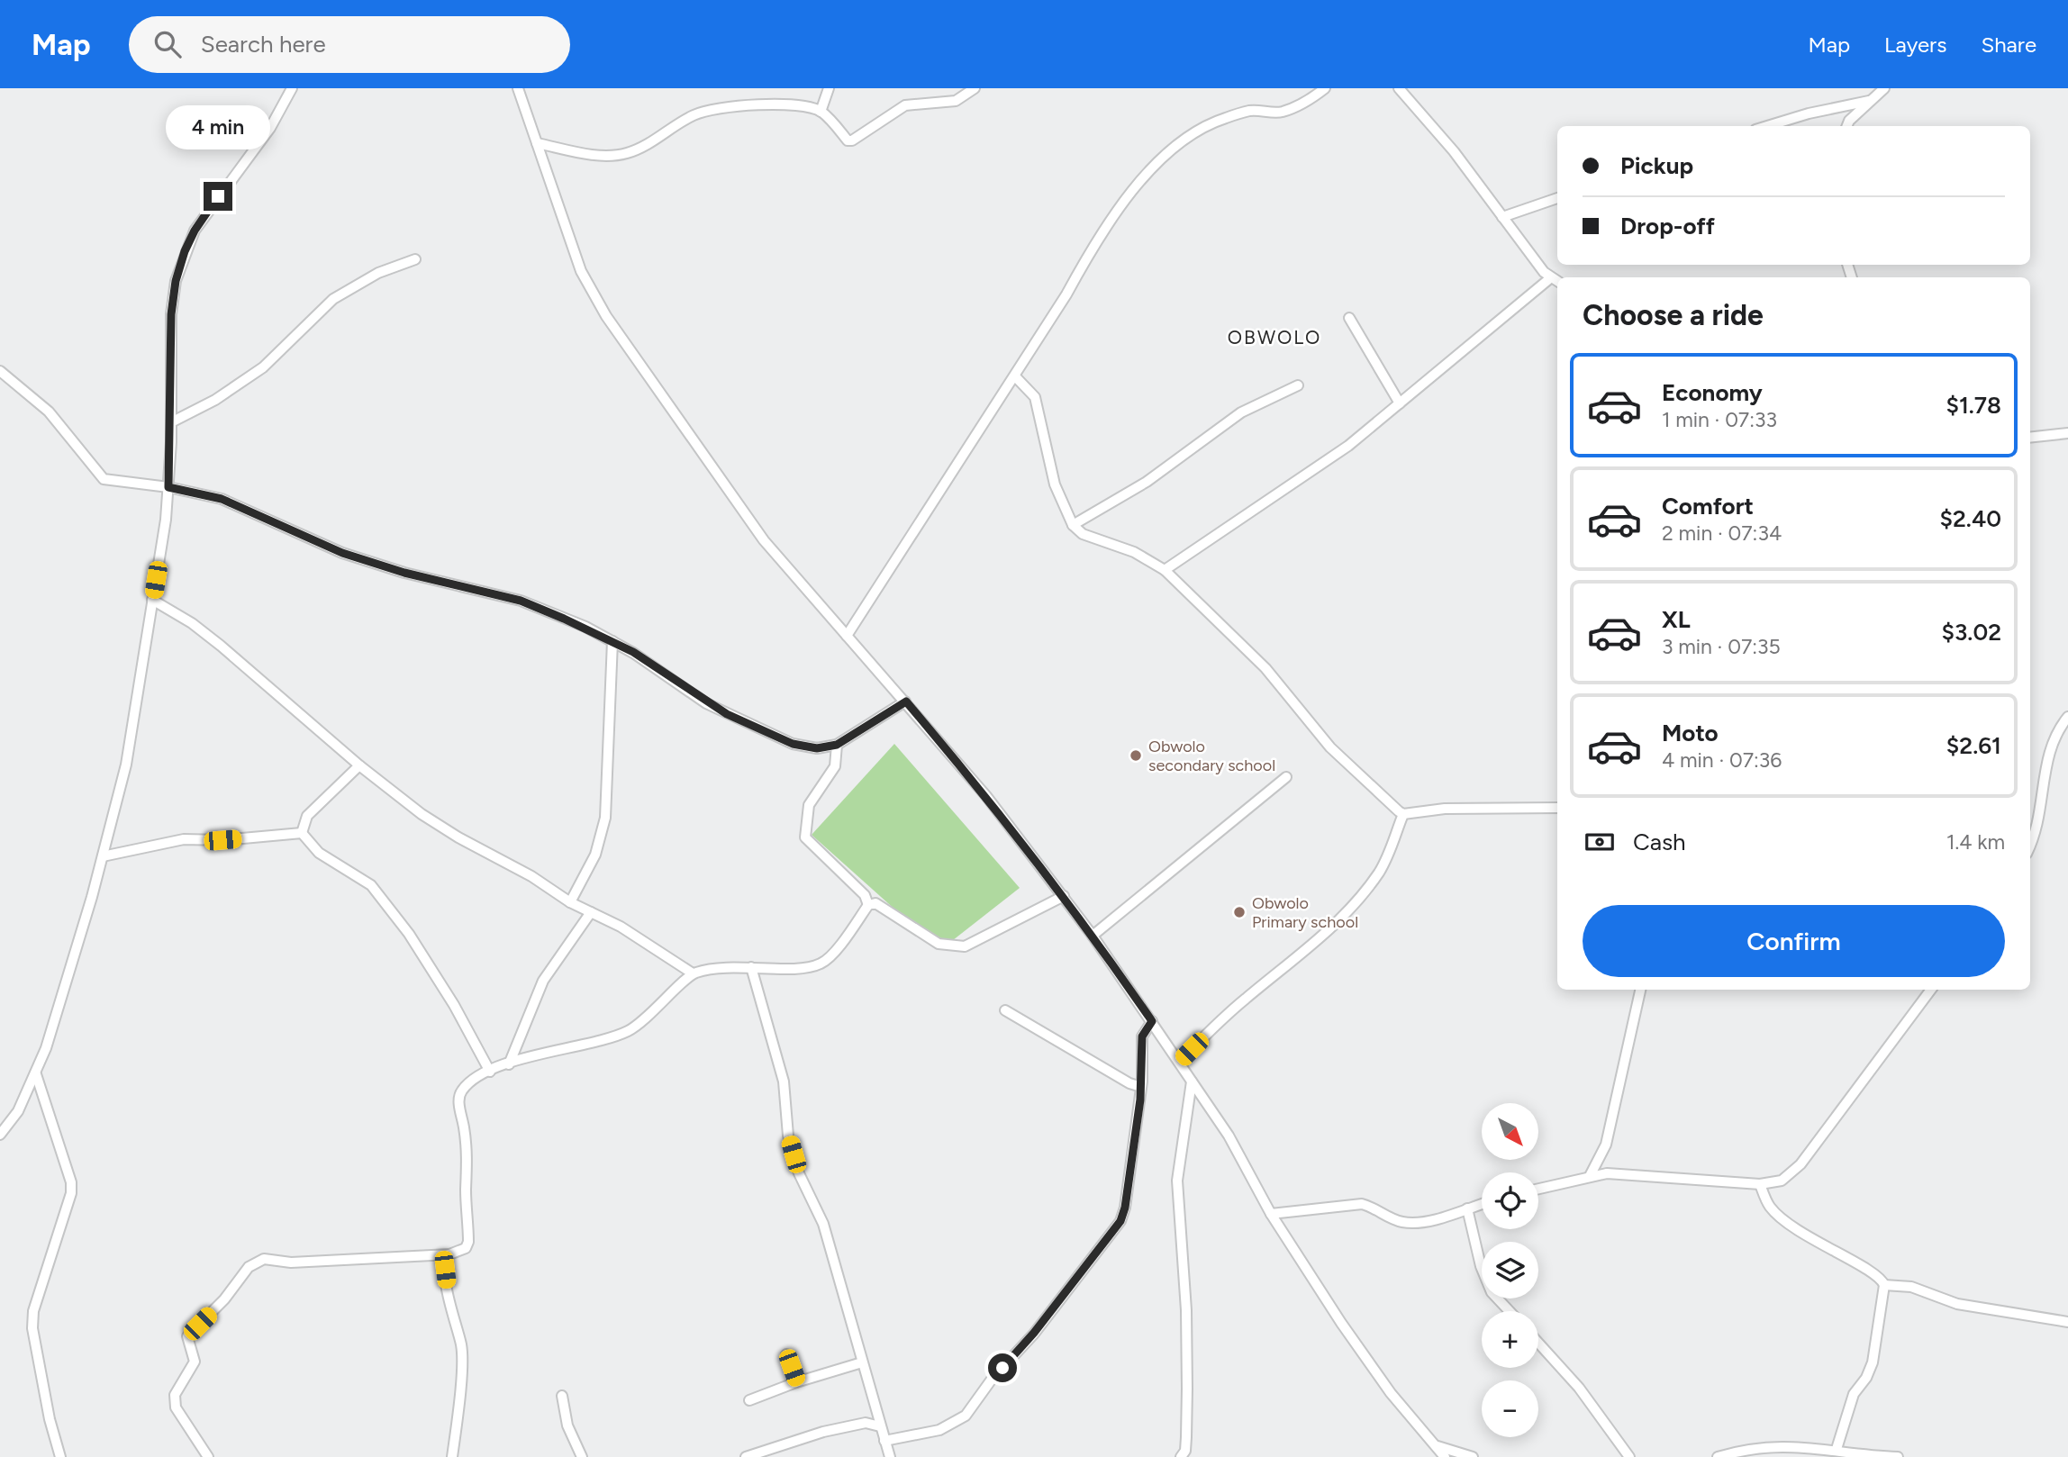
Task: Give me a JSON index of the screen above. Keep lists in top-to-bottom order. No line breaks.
{"districts":["OBWOLO"],"places":["Obwolo secondary school","Obwolo Primary school"],"north":"bottom right","page":{"header":"Map","search":"Search here","nav":["Map","Layers","Share"],"bubble":"4 min","banner":["Pickup","Drop-off"],"heading":"Choose a ride","list":[{"name":"Economy","note":"1 min · 07:33","value":"$1.78"},{"name":"Comfort","note":"2 min · 07:34","value":"$2.40"},{"name":"XL","note":"3 min · 07:35","value":"$3.02"},{"name":"Moto","note":"4 min · 07:36","value":"$2.61"}],"pay":["Cash","1.4 km"],"buttons":"Confirm","map_buttons":["+","−"]}}
